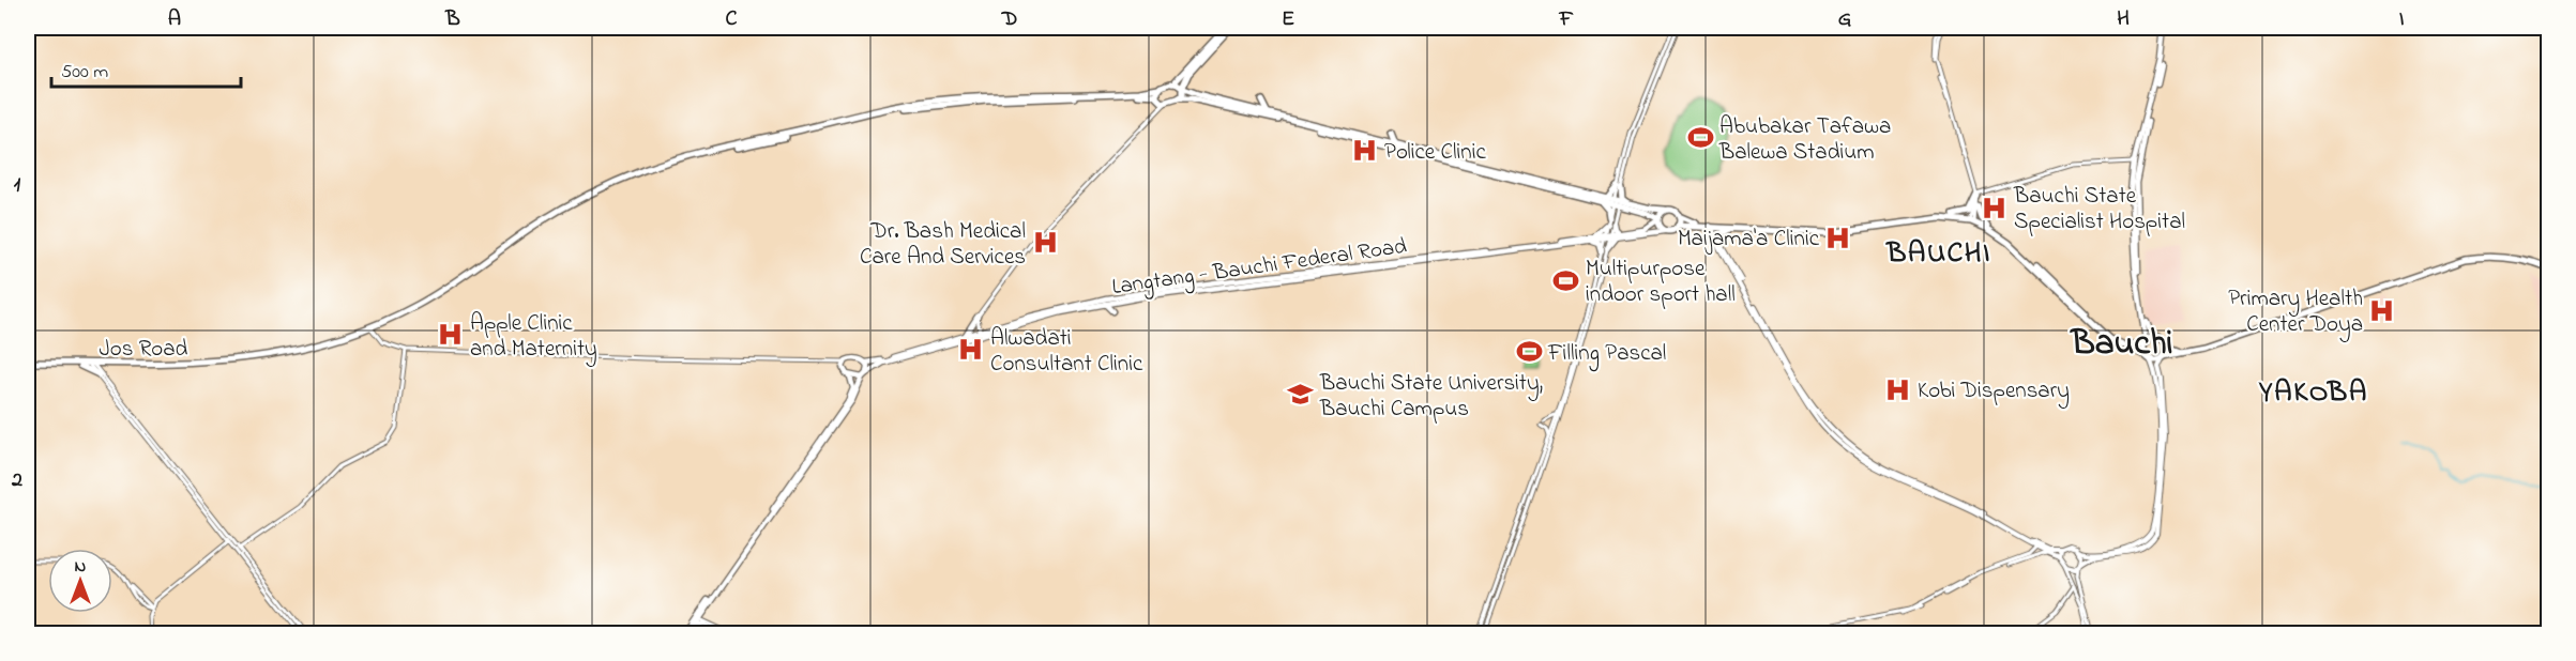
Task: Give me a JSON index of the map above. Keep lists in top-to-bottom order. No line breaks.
{"streets":{"highway":["Jos Road"],"main road":["Langtang - Bauchi Federal Road"]},"districts":["BAUCHI","Bauchi","YAKOBA"],"places":{"sports":["Abubakar Tafawa Balewa Stadium","Multipurpose indoor sport hall","Filling Pascal"],"hospital":["Police Clinic","Bauchi State Specialist Hospital","Maijama'a Clinic","Dr. Bash Medical Care And Services","Primary Health Center Doya","Apple Clinic and Maternity","Alwadati Consultant Clinic","Kobi Dispensary"],"school or university":["Bauchi State University, Bauchi Campus"]},"scale_bar":"500 m","north":"top","grid":{"columns":["A","B","C","D","E","F","G","H","I"],"rows":["1","2"]}}
